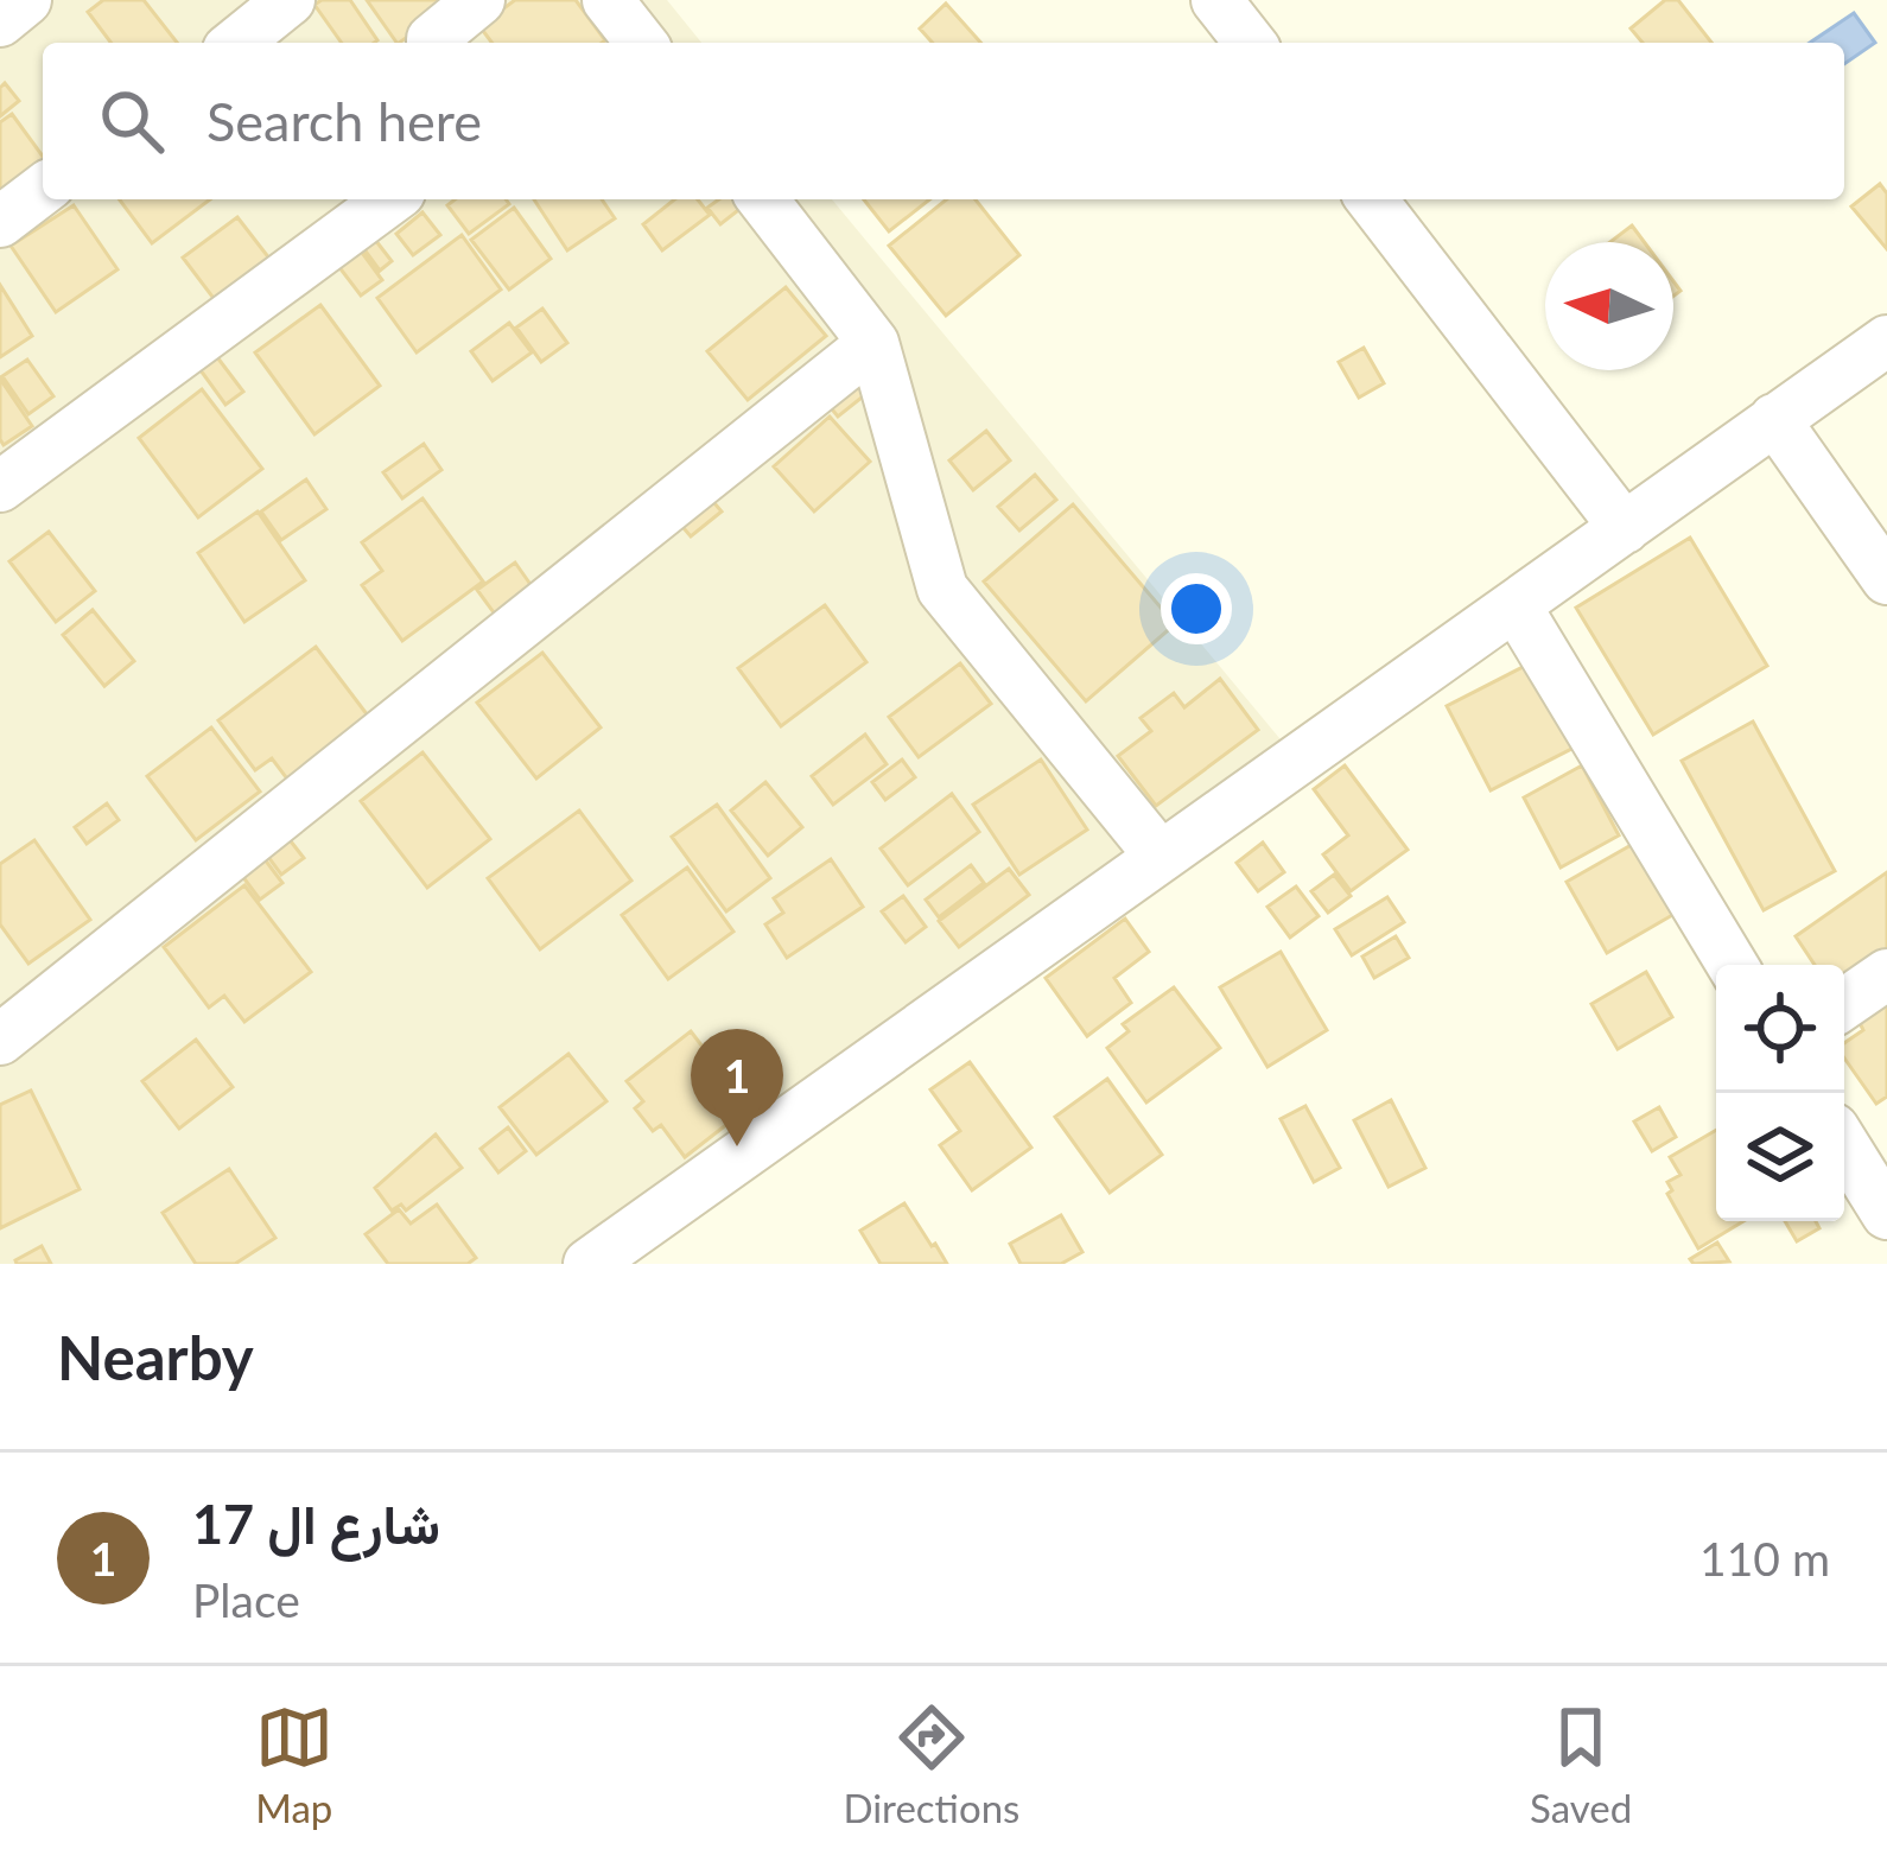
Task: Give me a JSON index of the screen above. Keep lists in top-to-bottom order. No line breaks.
{"north":"left","page":{"search":"Search here","pins":"1","heading":"Nearby","list":[{"mark":"1","name":"شارع ال 17","note":"Place","value":"110 m"}],"nav":["Map","Directions","Saved"]}}
